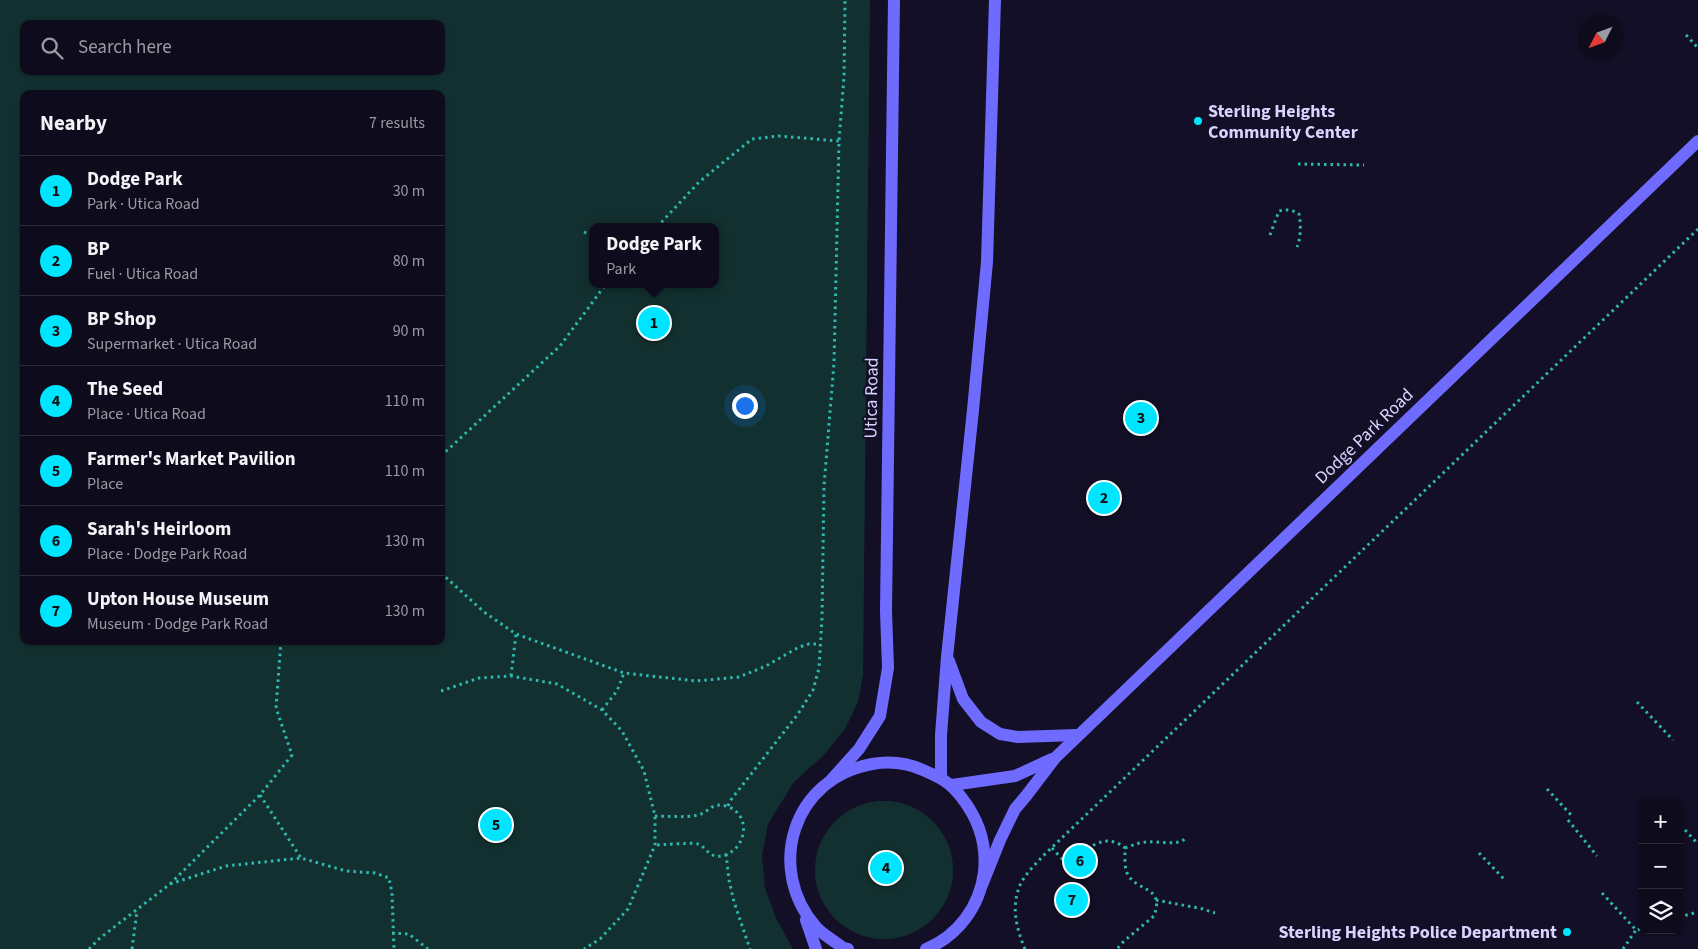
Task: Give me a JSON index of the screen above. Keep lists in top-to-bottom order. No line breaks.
{"streets":{"street":["Utica Road","Dodge Park Road"]},"places":["Sterling Heights Community Center","Sterling Heights Police Department"],"north":"bottom left","page":{"search":"Search here","heading":["Nearby","7 results"],"list":[{"mark":"1","name":"Dodge Park","note":"Park · Utica Road","value":"30 m"},{"mark":"2","name":"BP","note":"Fuel · Utica Road","value":"80 m"},{"mark":"3","name":"BP Shop","note":"Supermarket · Utica Road","value":"90 m"},{"mark":"4","name":"The Seed","note":"Place · Utica Road","value":"110 m"},{"mark":"5","name":"Farmer's Market Pavilion","note":"Place","value":"110 m"},{"mark":"6","name":"Sarah's Heirloom","note":"Place · Dodge Park Road","value":"130 m"},{"mark":"7","name":"Upton House Museum","note":"Museum · Dodge Park Road","value":"130 m"}],"popup":["Dodge Park","Park"],"pins":["1","3","2","5","6","4","7"],"map_buttons":["+","−"]}}
